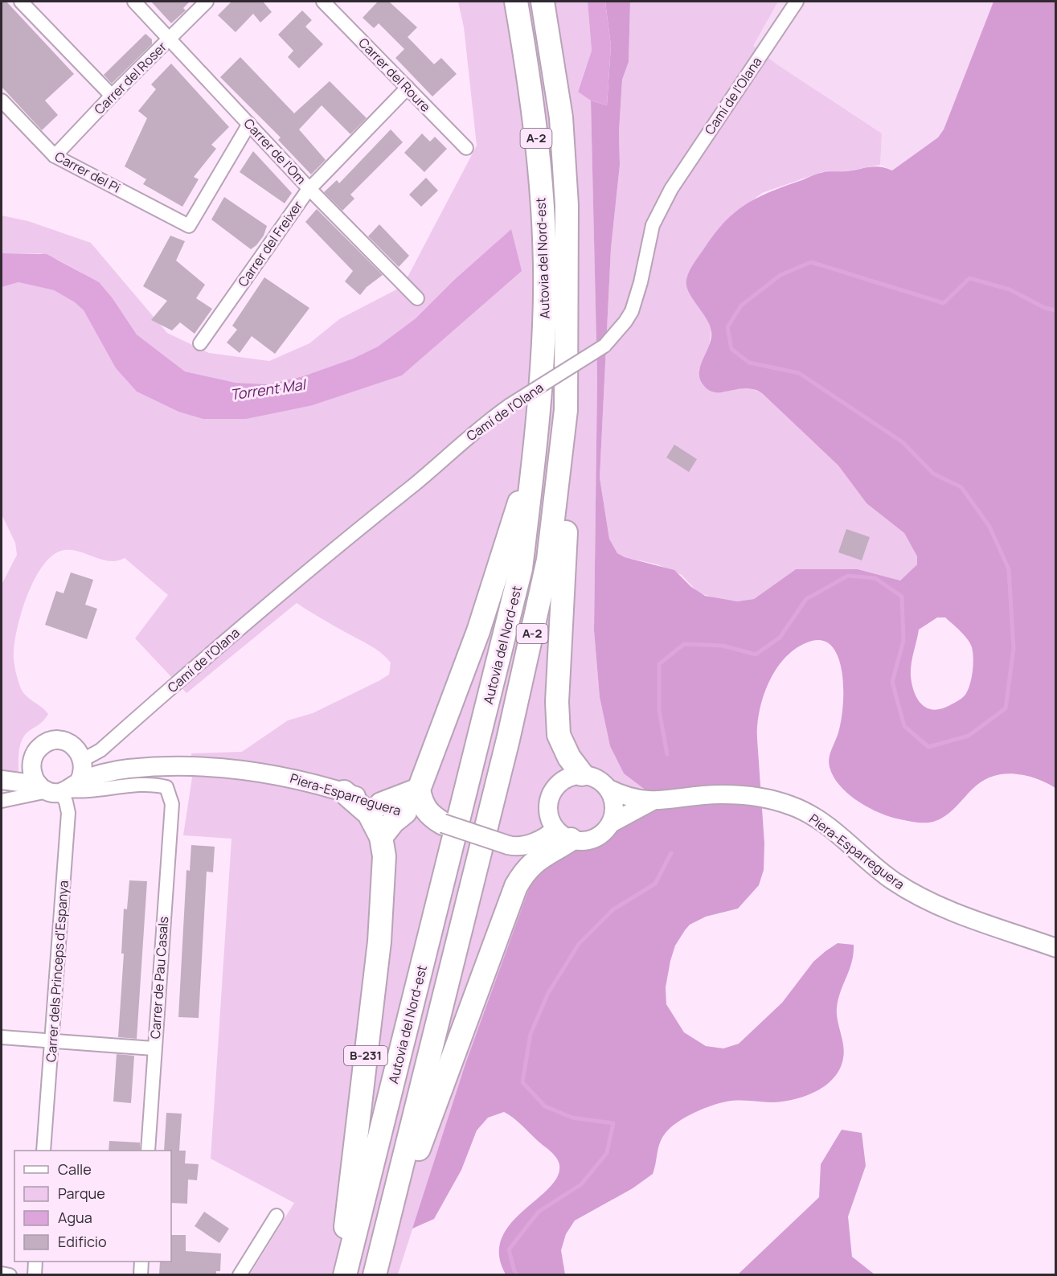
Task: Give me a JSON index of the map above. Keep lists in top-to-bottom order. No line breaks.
{"streets":{"highway":["A-2","Autovia del Nord-est","B-231"],"main road":["Piera-Esparreguera"],"street":["Carrer del Roure","Carrer del Roser","Camí de l'Olana","Carrer de l'Om","Carrer del Pi","Carrer del Freixer","Carrer dels Princeps d'Espanya","Carrer de Pau Casals"]},"crossings":[["Carrer del Roure","Carrer del Freixer"],["Carrer del Roser","Carrer de l'Om"],["Carrer del Roser","Carrer del Pi"],["Camí de l'Olana","Piera-Esparreguera"],["Camí de l'Olana","Carrer dels Princeps d'Espanya"],["Camí de l'Olana","Carrer de Pau Casals"],["Carrer de l'Om","Carrer del Pi"],["Carrer de l'Om","Carrer del Freixer"],["Autovia del Nord-est","B-231"],["Piera-Esparreguera","Carrer dels Princeps d'Espanya"],["Piera-Esparreguera","Carrer de Pau Casals"],["Piera-Esparreguera","B-231"],["Carrer dels Princeps d'Espanya","Carrer de Pau Casals"]],"water":["Torrent Mal"],"legend":["Calle","Parque","Agua","Edificio"]}
